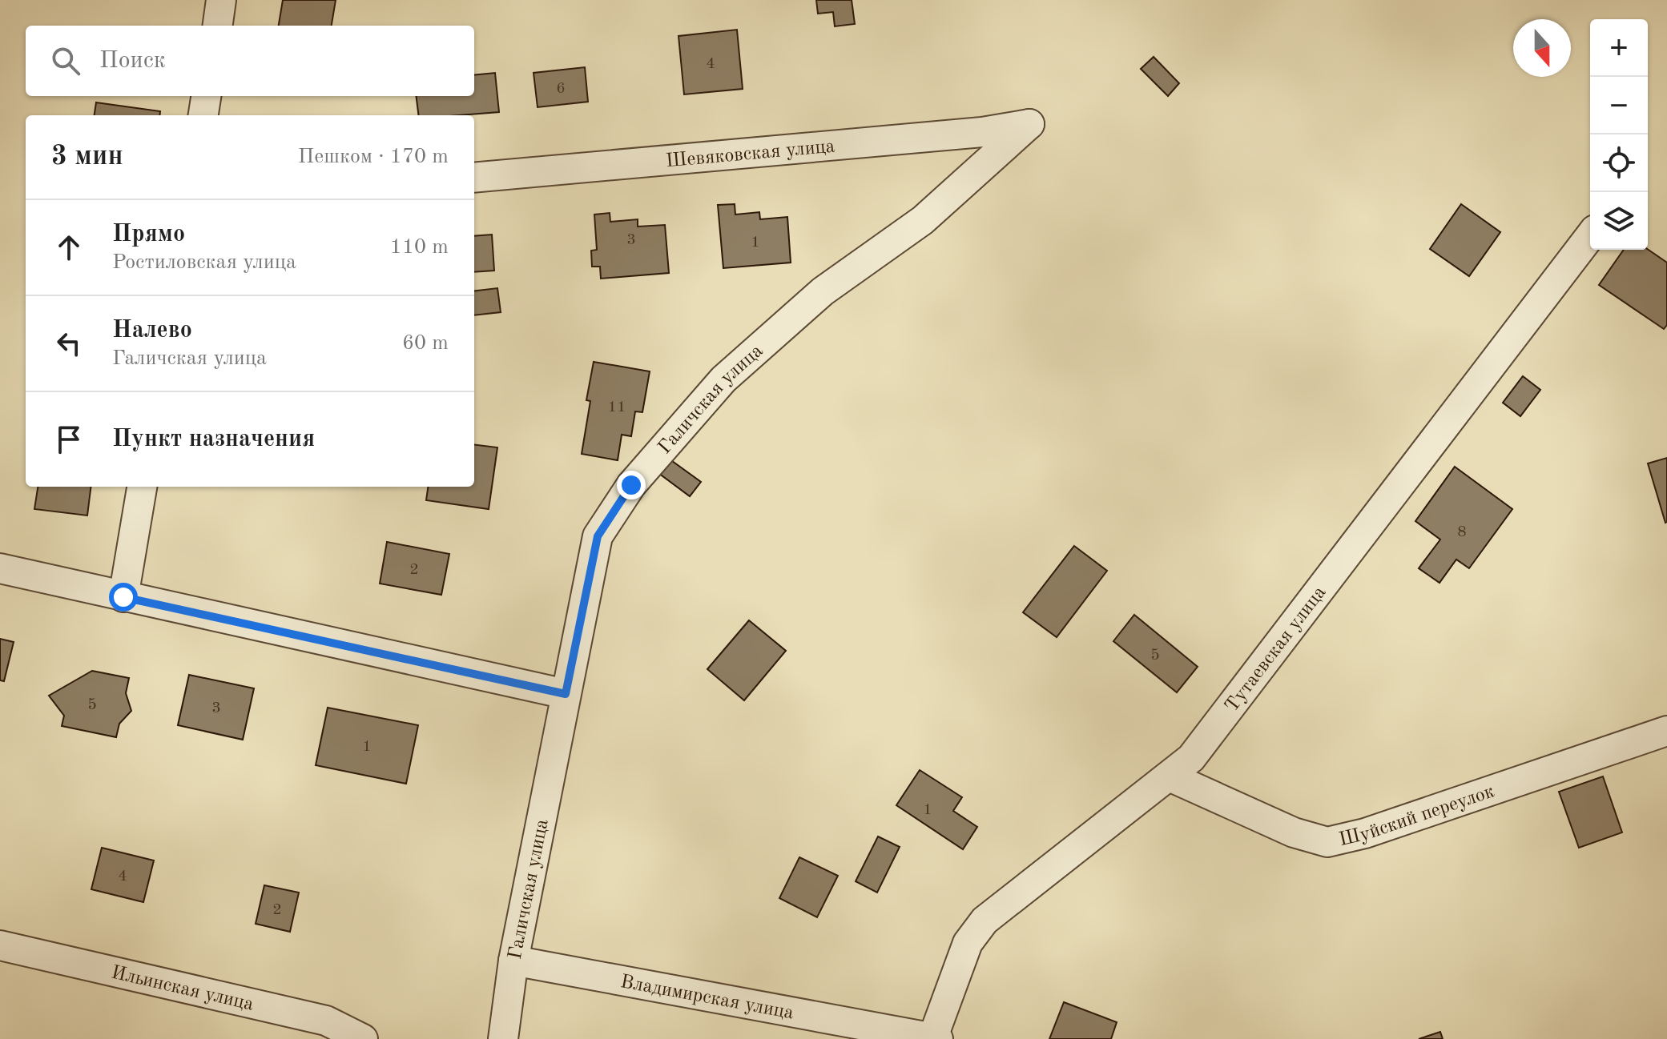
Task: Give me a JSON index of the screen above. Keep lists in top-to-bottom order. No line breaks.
{"streets":{"street":["Шевяковская улица","Галичская улица","Тутаевская улица","Шуйский переулок","Ильинская улица","Владимирская улица"]},"crossings":[["Шевяковская улица","Галичская улица"],["Галичская улица","Владимирская улица"],["Тутаевская улица","Шуйский переулок"],["Тутаевская улица","Владимирская улица"]],"house_numbers":["4","6","3","1","11","8","2","5","5","3","1","1","4","2"],"north":"bottom","page":{"map_buttons":["+","−"],"search":"Поиск","heading":["3 мин","Пешком · 170 m"],"list":[["Прямо","Ростиловская улица","110 m"],["Налево","Галичская улица","60 m"],"Пункт назначения"]}}
